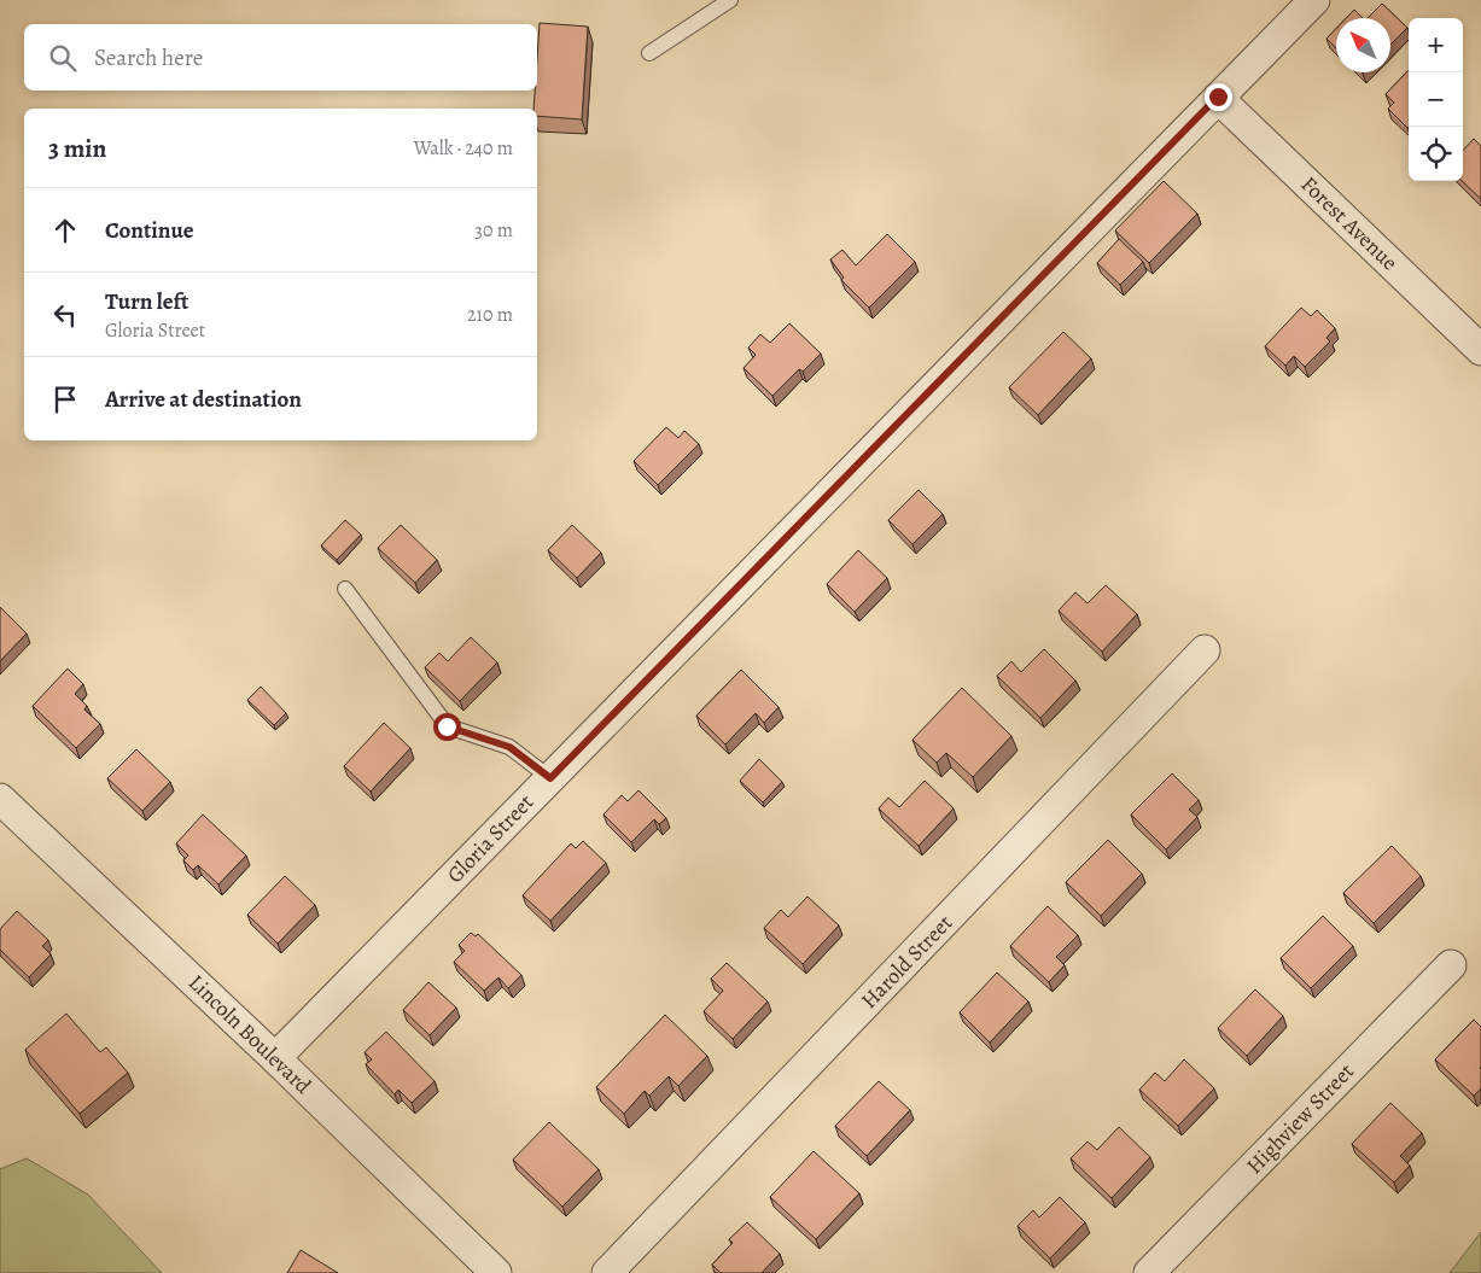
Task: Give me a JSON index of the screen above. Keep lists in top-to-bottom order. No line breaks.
{"streets":{"street":["Forest Avenue","Gloria Street","Harold Street","Lincoln Boulevard","Highview Street"]},"crossings":[["Forest Avenue","Gloria Street"],["Gloria Street","Lincoln Boulevard"]],"north":"top left","page":{"map_buttons":["+","−"],"search":"Search here","heading":["3 min","Walk · 240 m"],"list":[["Continue","30 m"],["Turn left","Gloria Street","210 m"],"Arrive at destination"]}}
